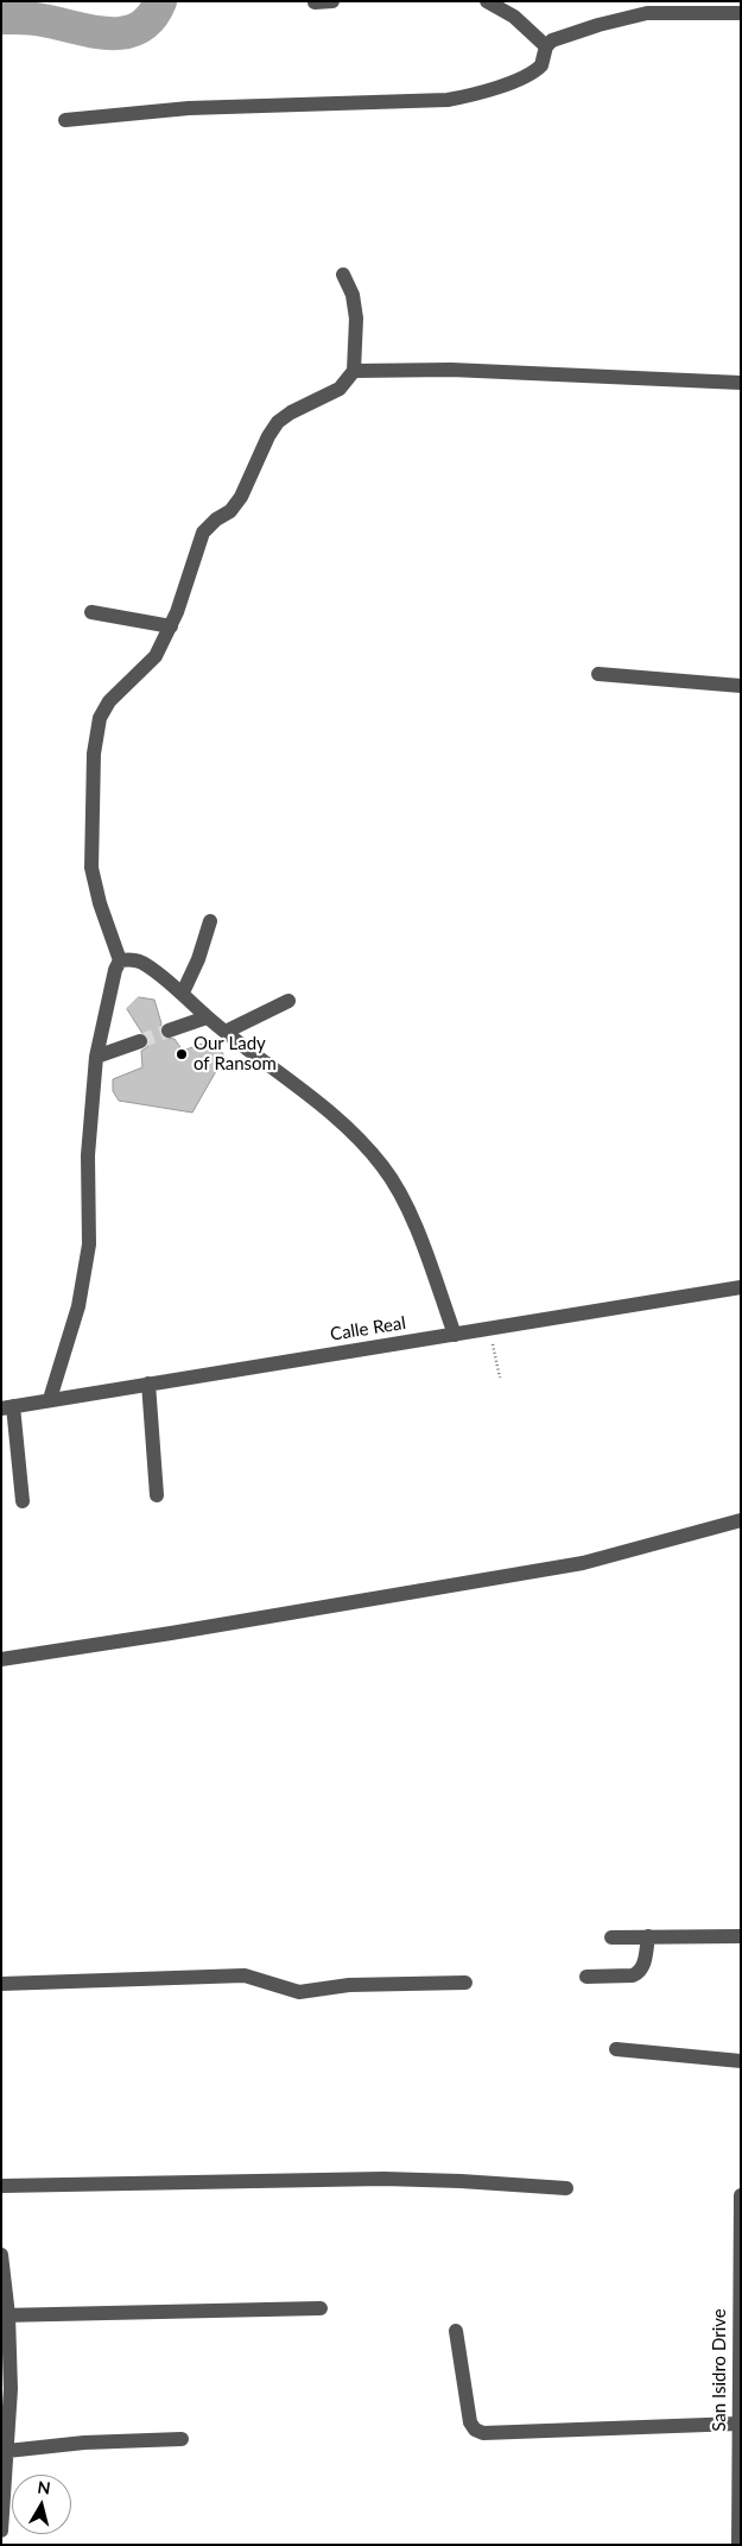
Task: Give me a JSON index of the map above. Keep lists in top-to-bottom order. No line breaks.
{"streets":{"street":["Calle Real","San Isidro Drive"]},"places":["Our Lady of Ransom"],"north":"top"}
